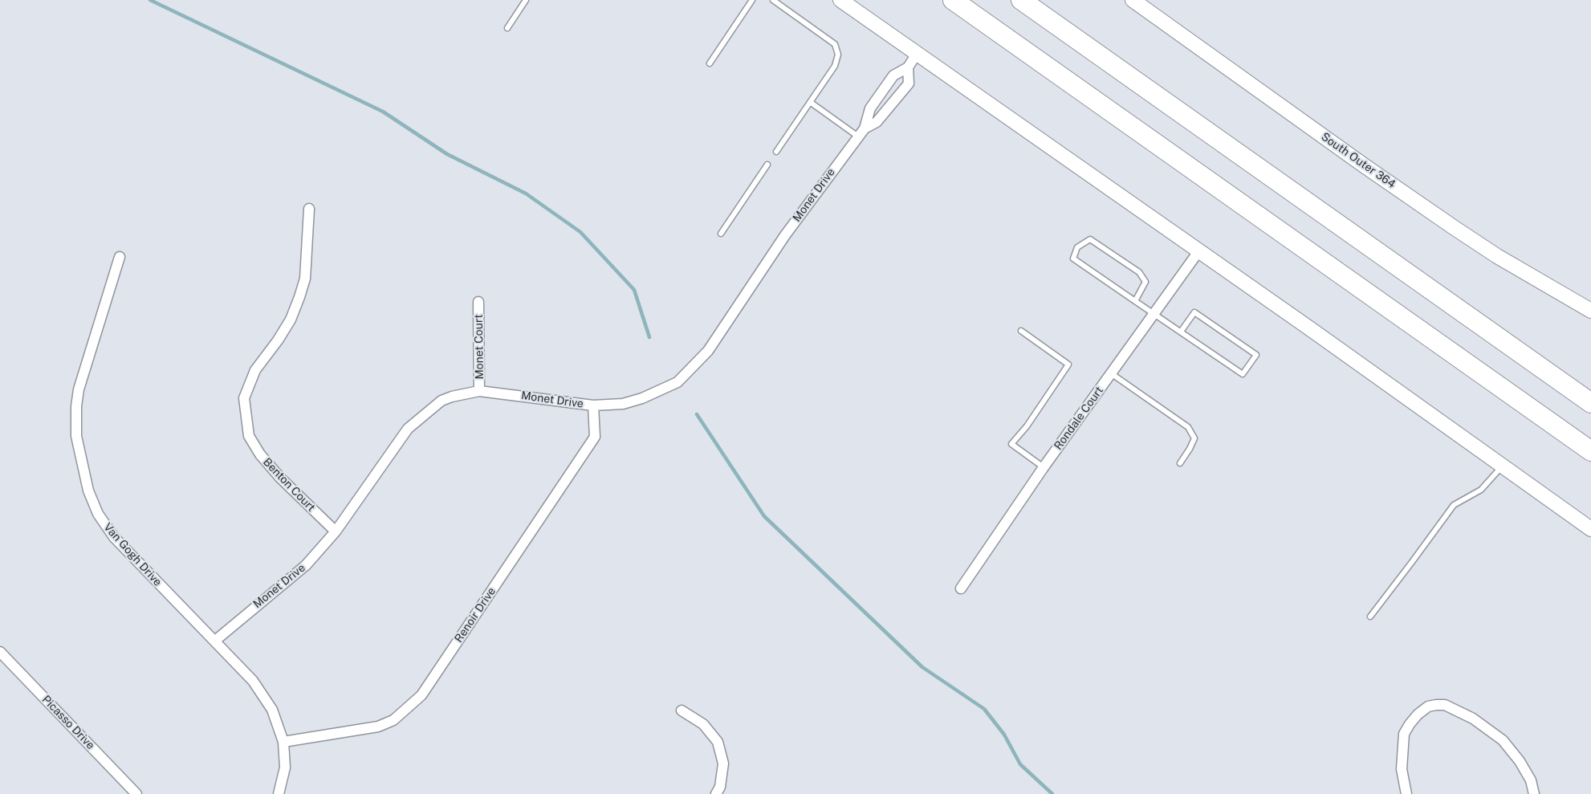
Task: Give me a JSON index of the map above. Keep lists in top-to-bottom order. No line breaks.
{"streets":{"main road":["South Outer 364"],"street":["Monet Drive","Monet Court","Rondale Court","Benton Court","Van Gogh Drive","Renoir Drive","Picasso Drive"]},"crossings":[["Monet Drive","Monet Court"],["Monet Drive","Benton Court"],["Monet Drive","Van Gogh Drive"],["Monet Drive","Renoir Drive"],["Van Gogh Drive","Renoir Drive"]]}
